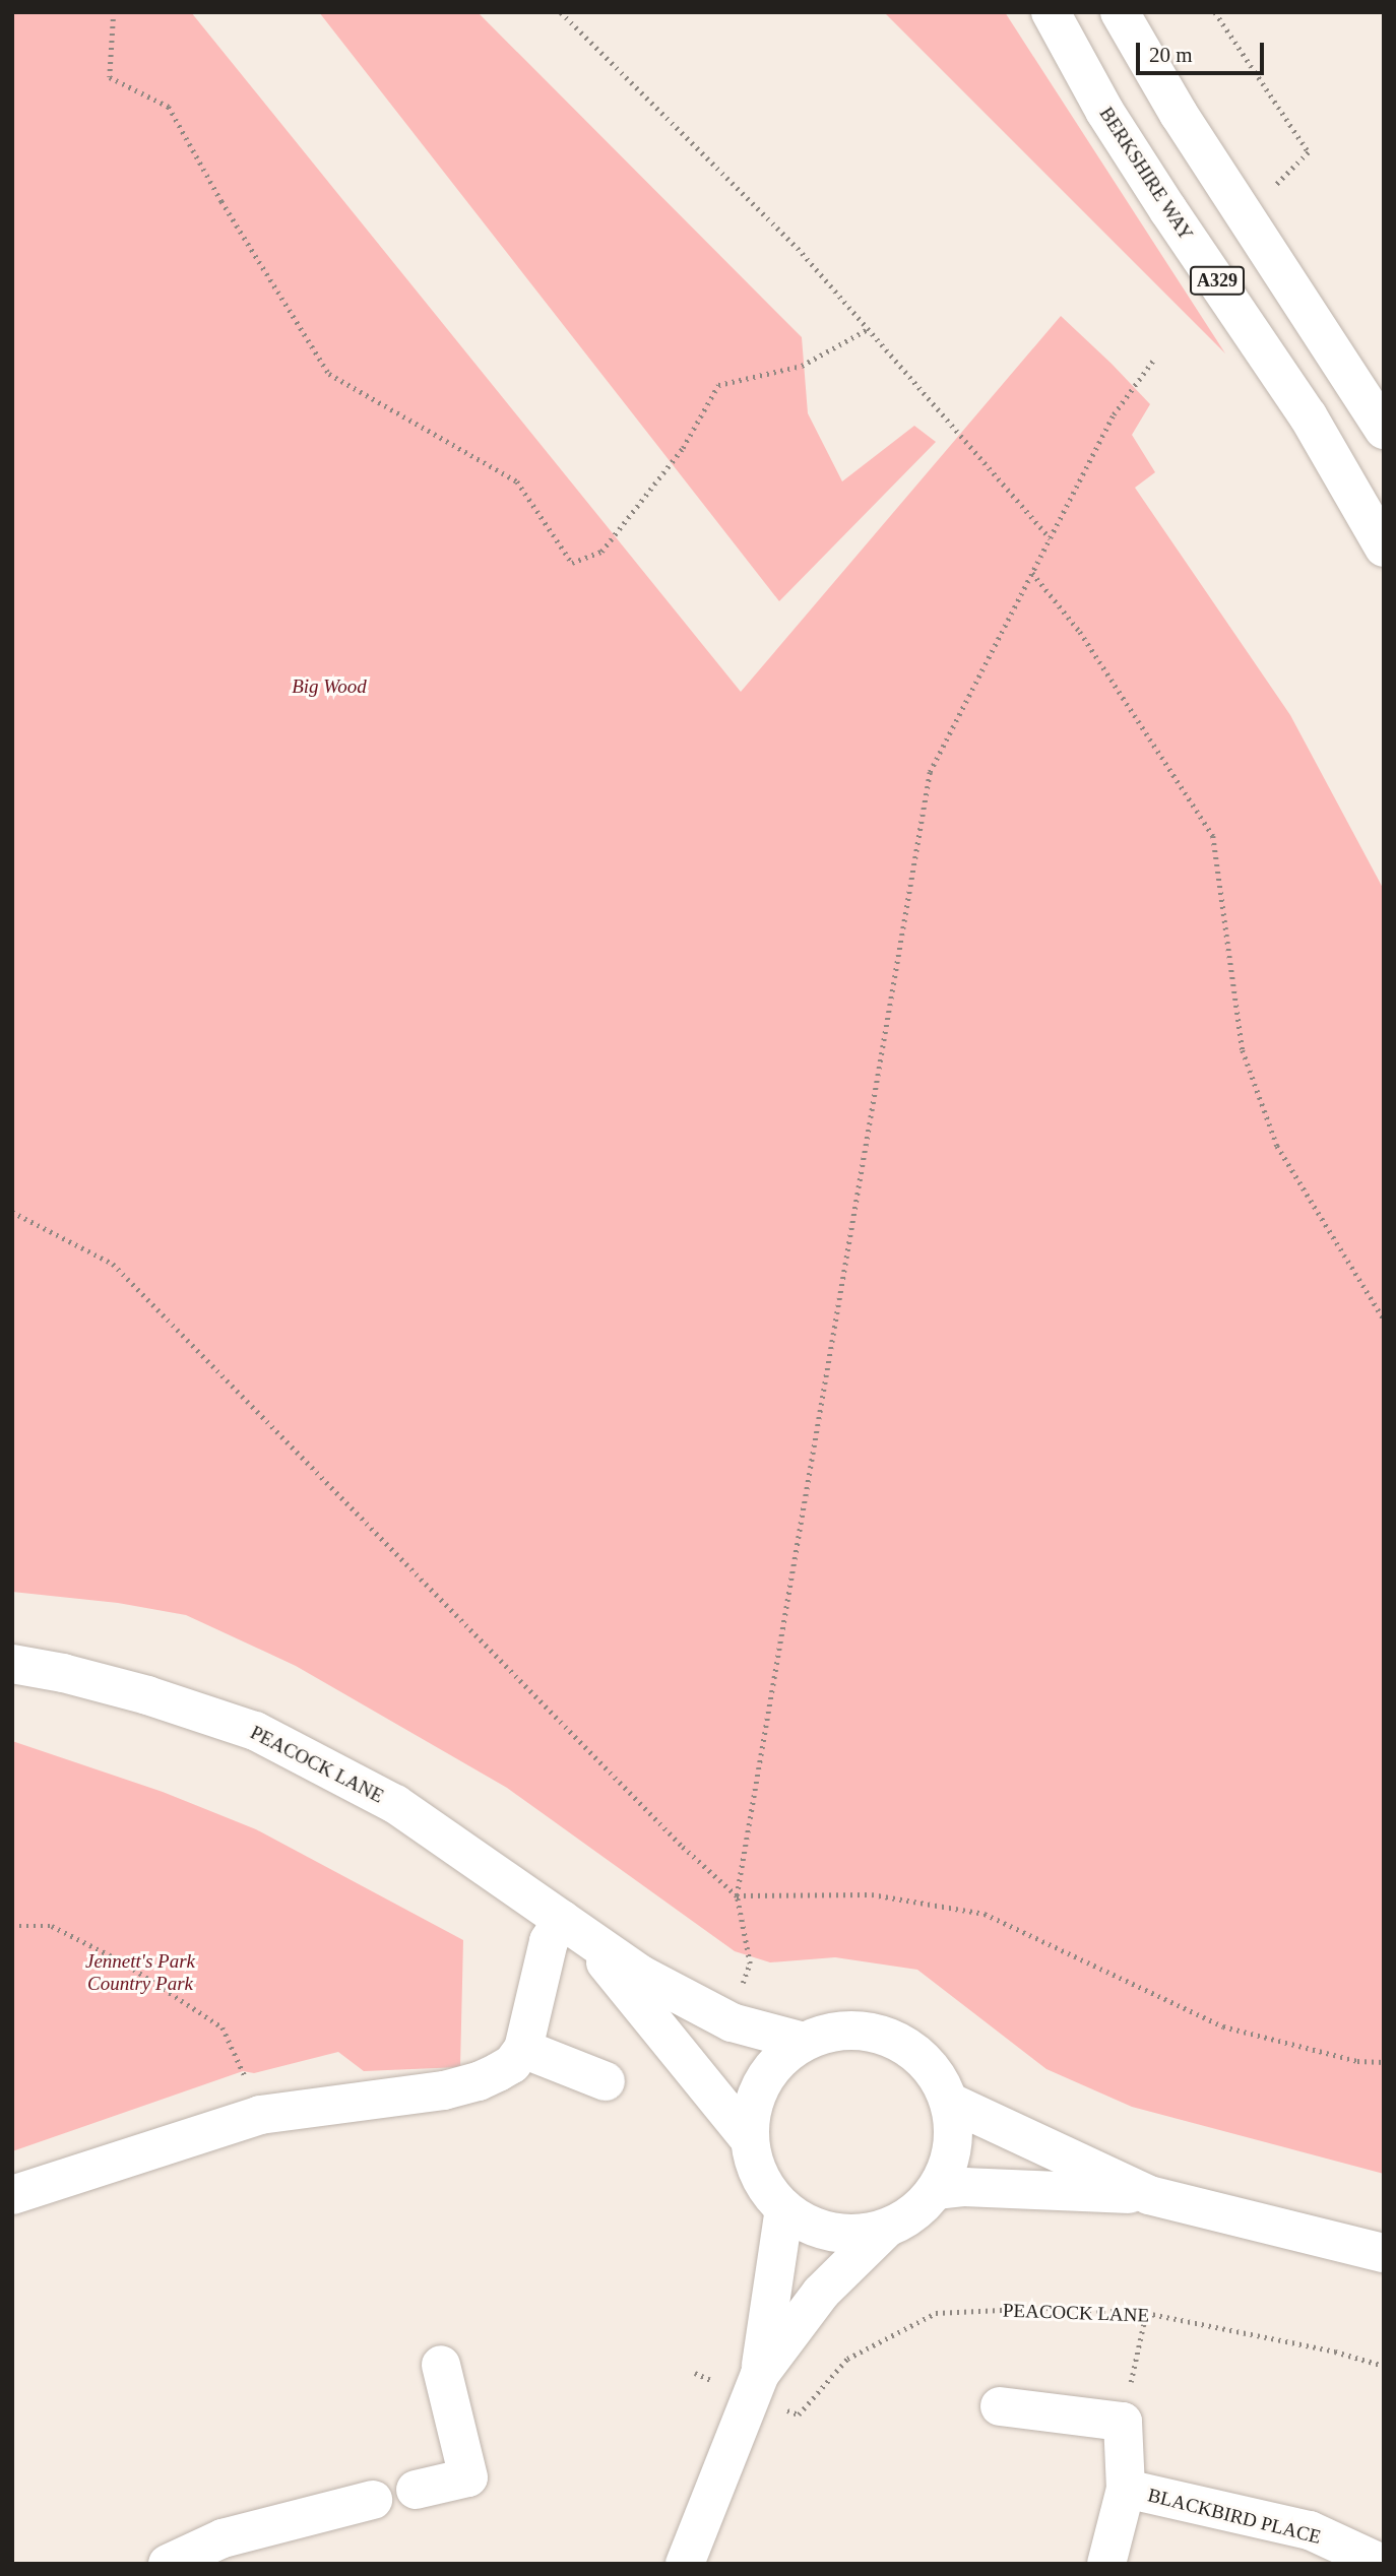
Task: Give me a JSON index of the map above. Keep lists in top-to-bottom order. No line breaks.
{"streets":{"main road":["BERKSHIRE WAY","A329","PEACOCK LANE","BLACKBIRD PLACE"]},"parks":["Big Wood","Jennett's Park Country Park"],"scale_bar":"20 m"}
